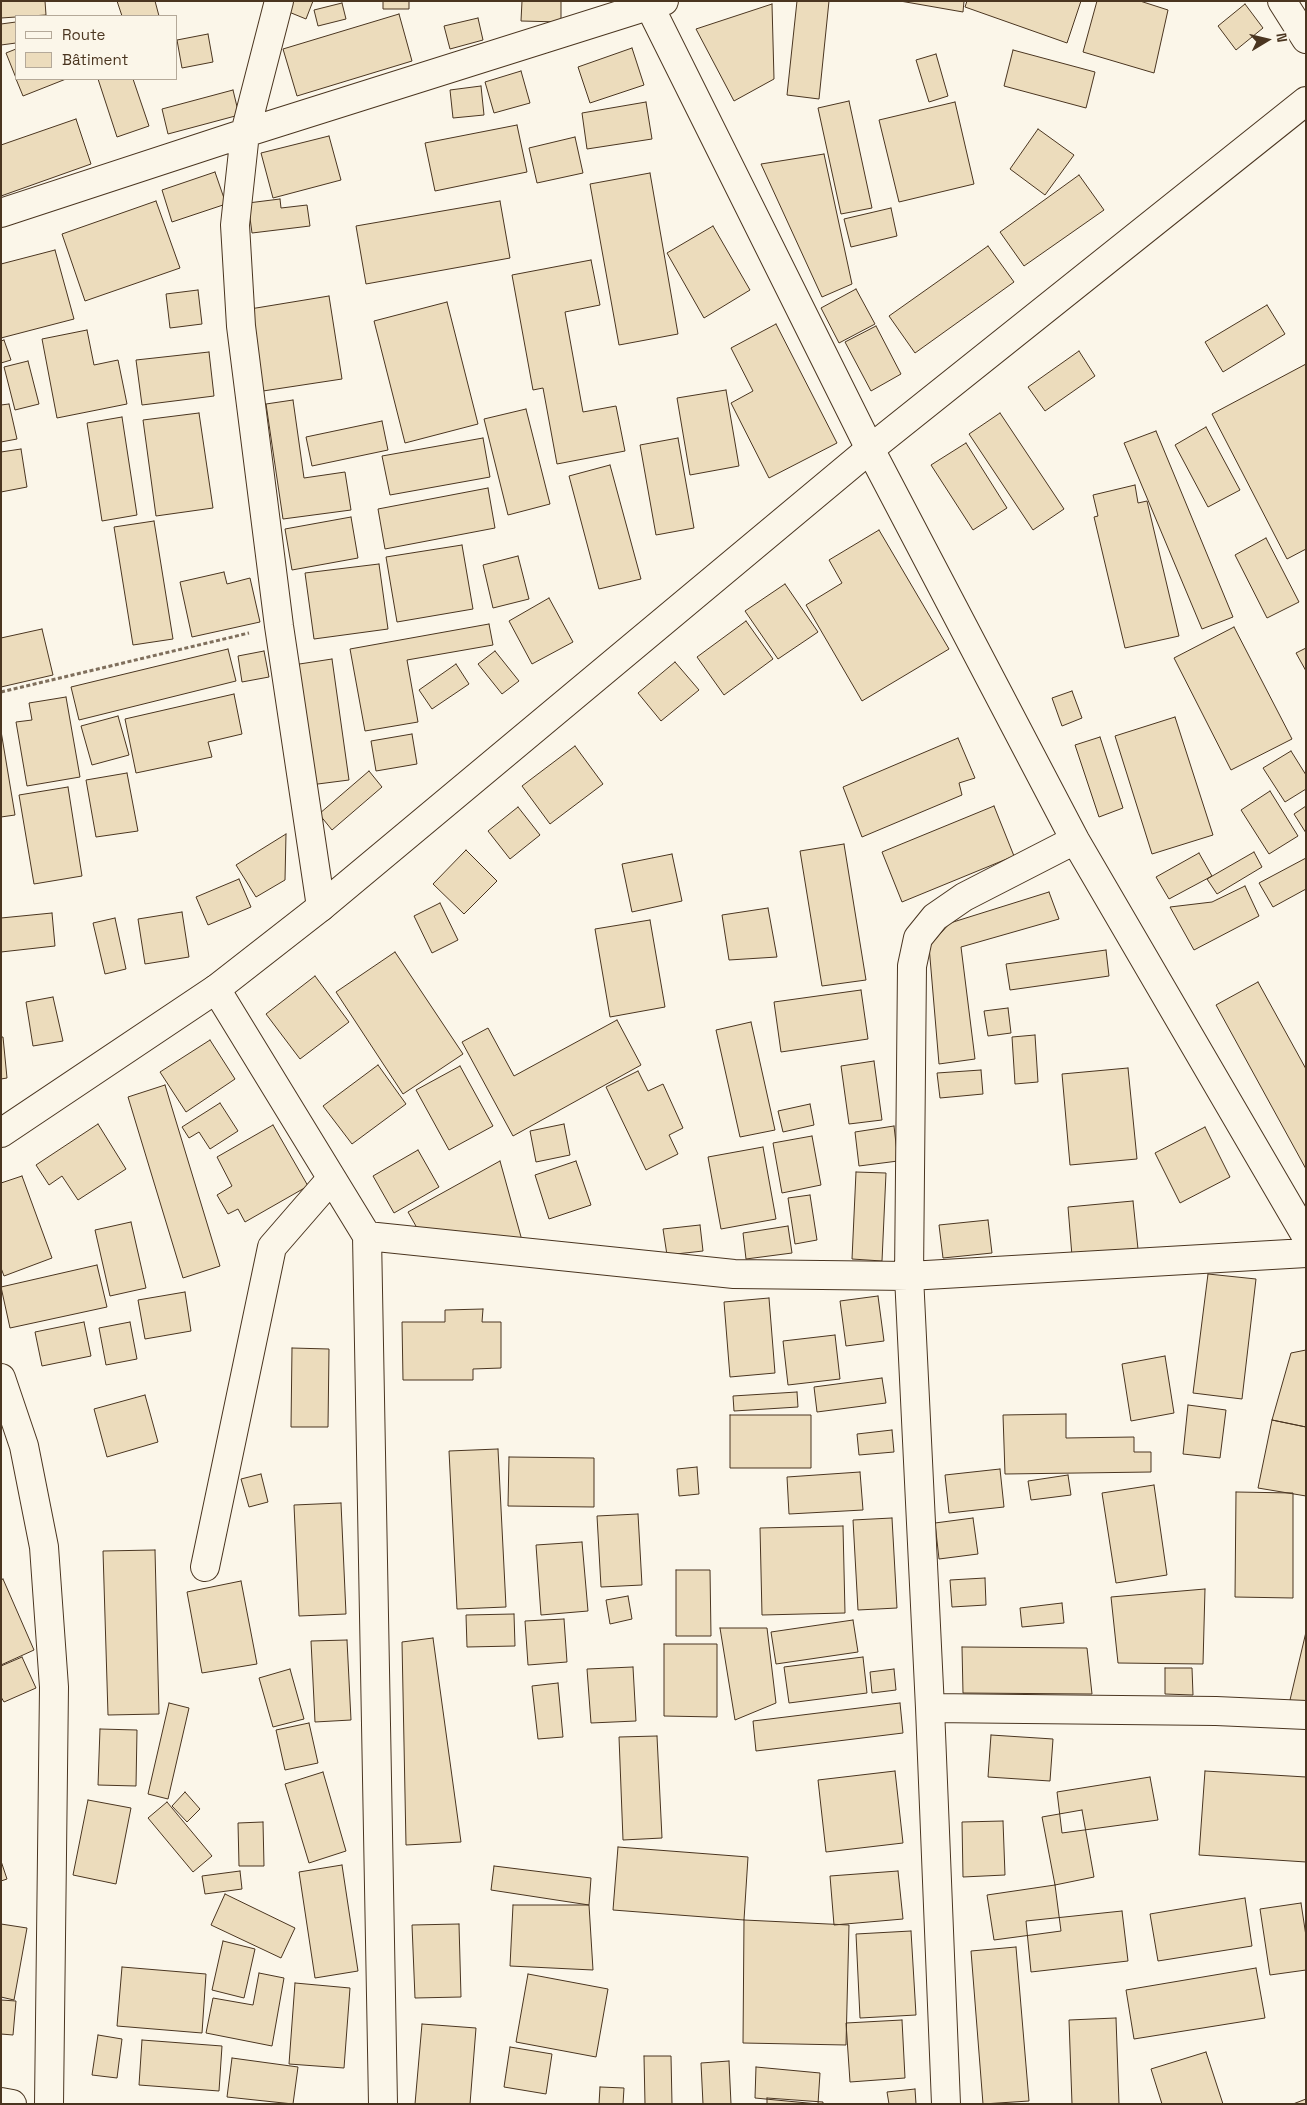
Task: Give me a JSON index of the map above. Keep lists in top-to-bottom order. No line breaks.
{"legend":["Route","Bâtiment"],"north":"right"}
